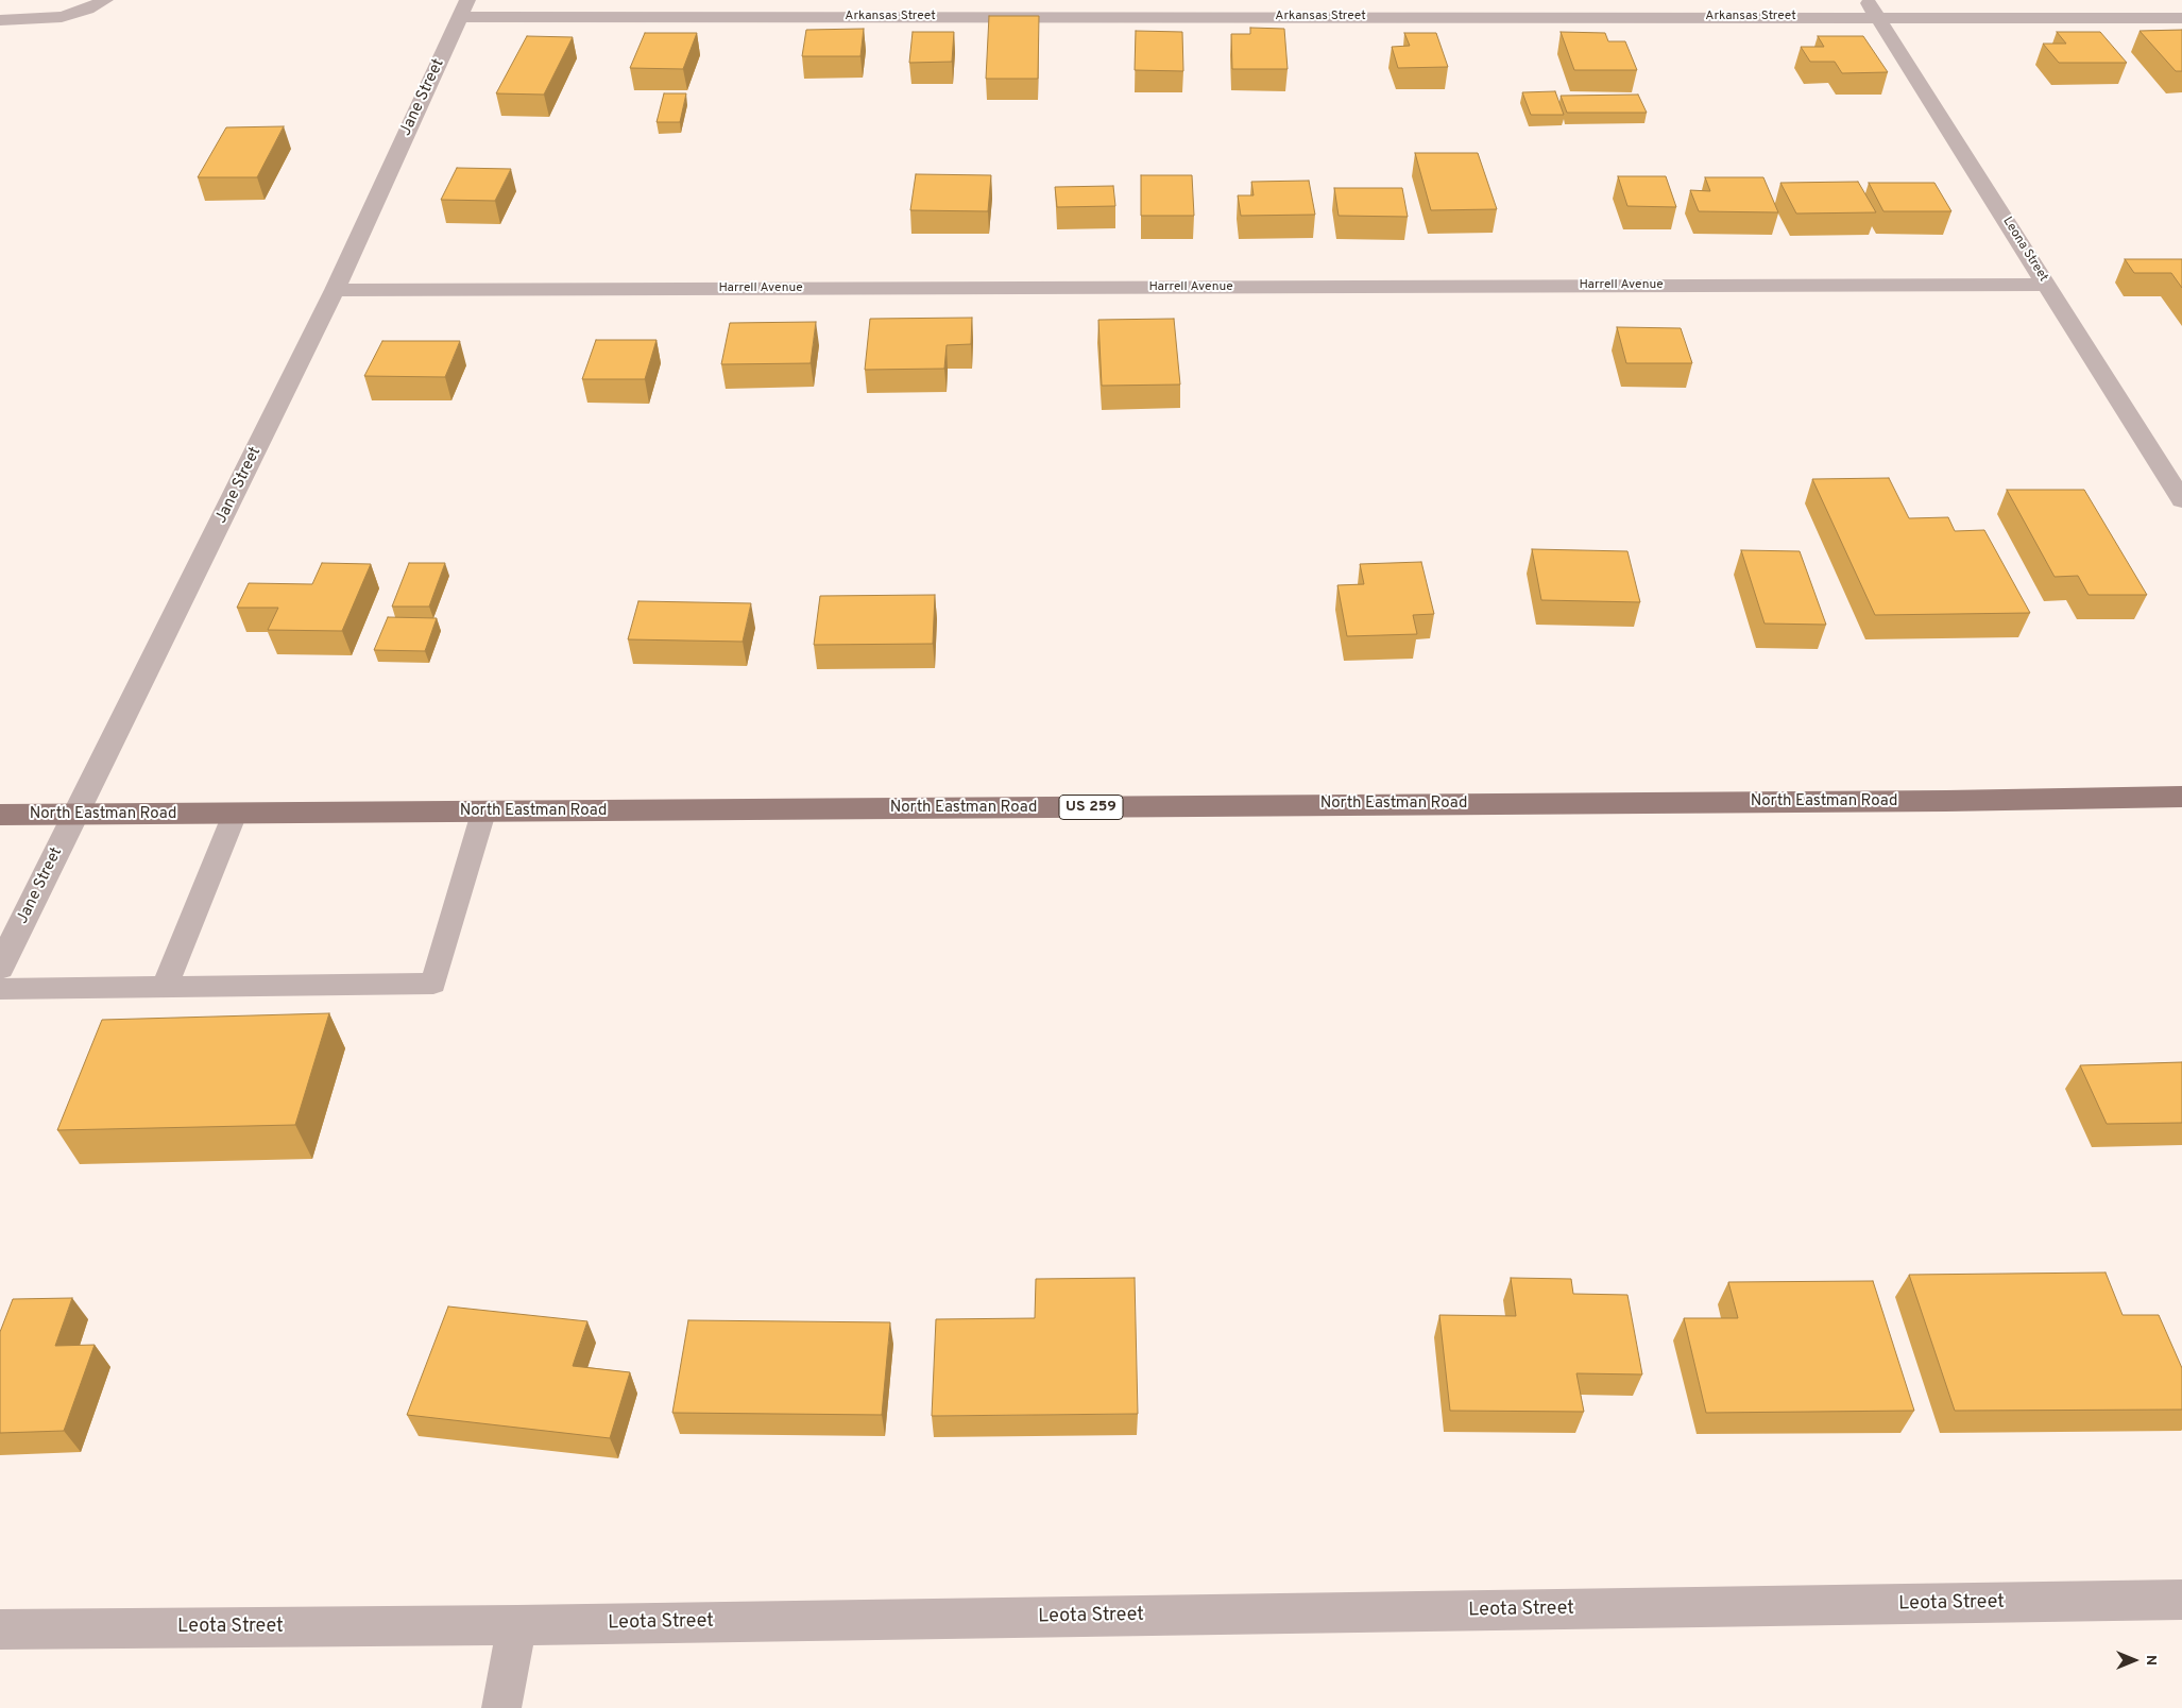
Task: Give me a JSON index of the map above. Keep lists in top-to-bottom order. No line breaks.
{"streets":{"main road":["North Eastman Road","US 259"],"street":["Arkansas Street","Jane Street","Leona Street","Harrell Avenue","Leota Street"]},"crossings":[["Arkansas Street","Jane Street"],["Arkansas Street","Leona Street"],["Jane Street","Harrell Avenue"],["Jane Street","North Eastman Road"],["Leona Street","Harrell Avenue"]],"north":"right"}
